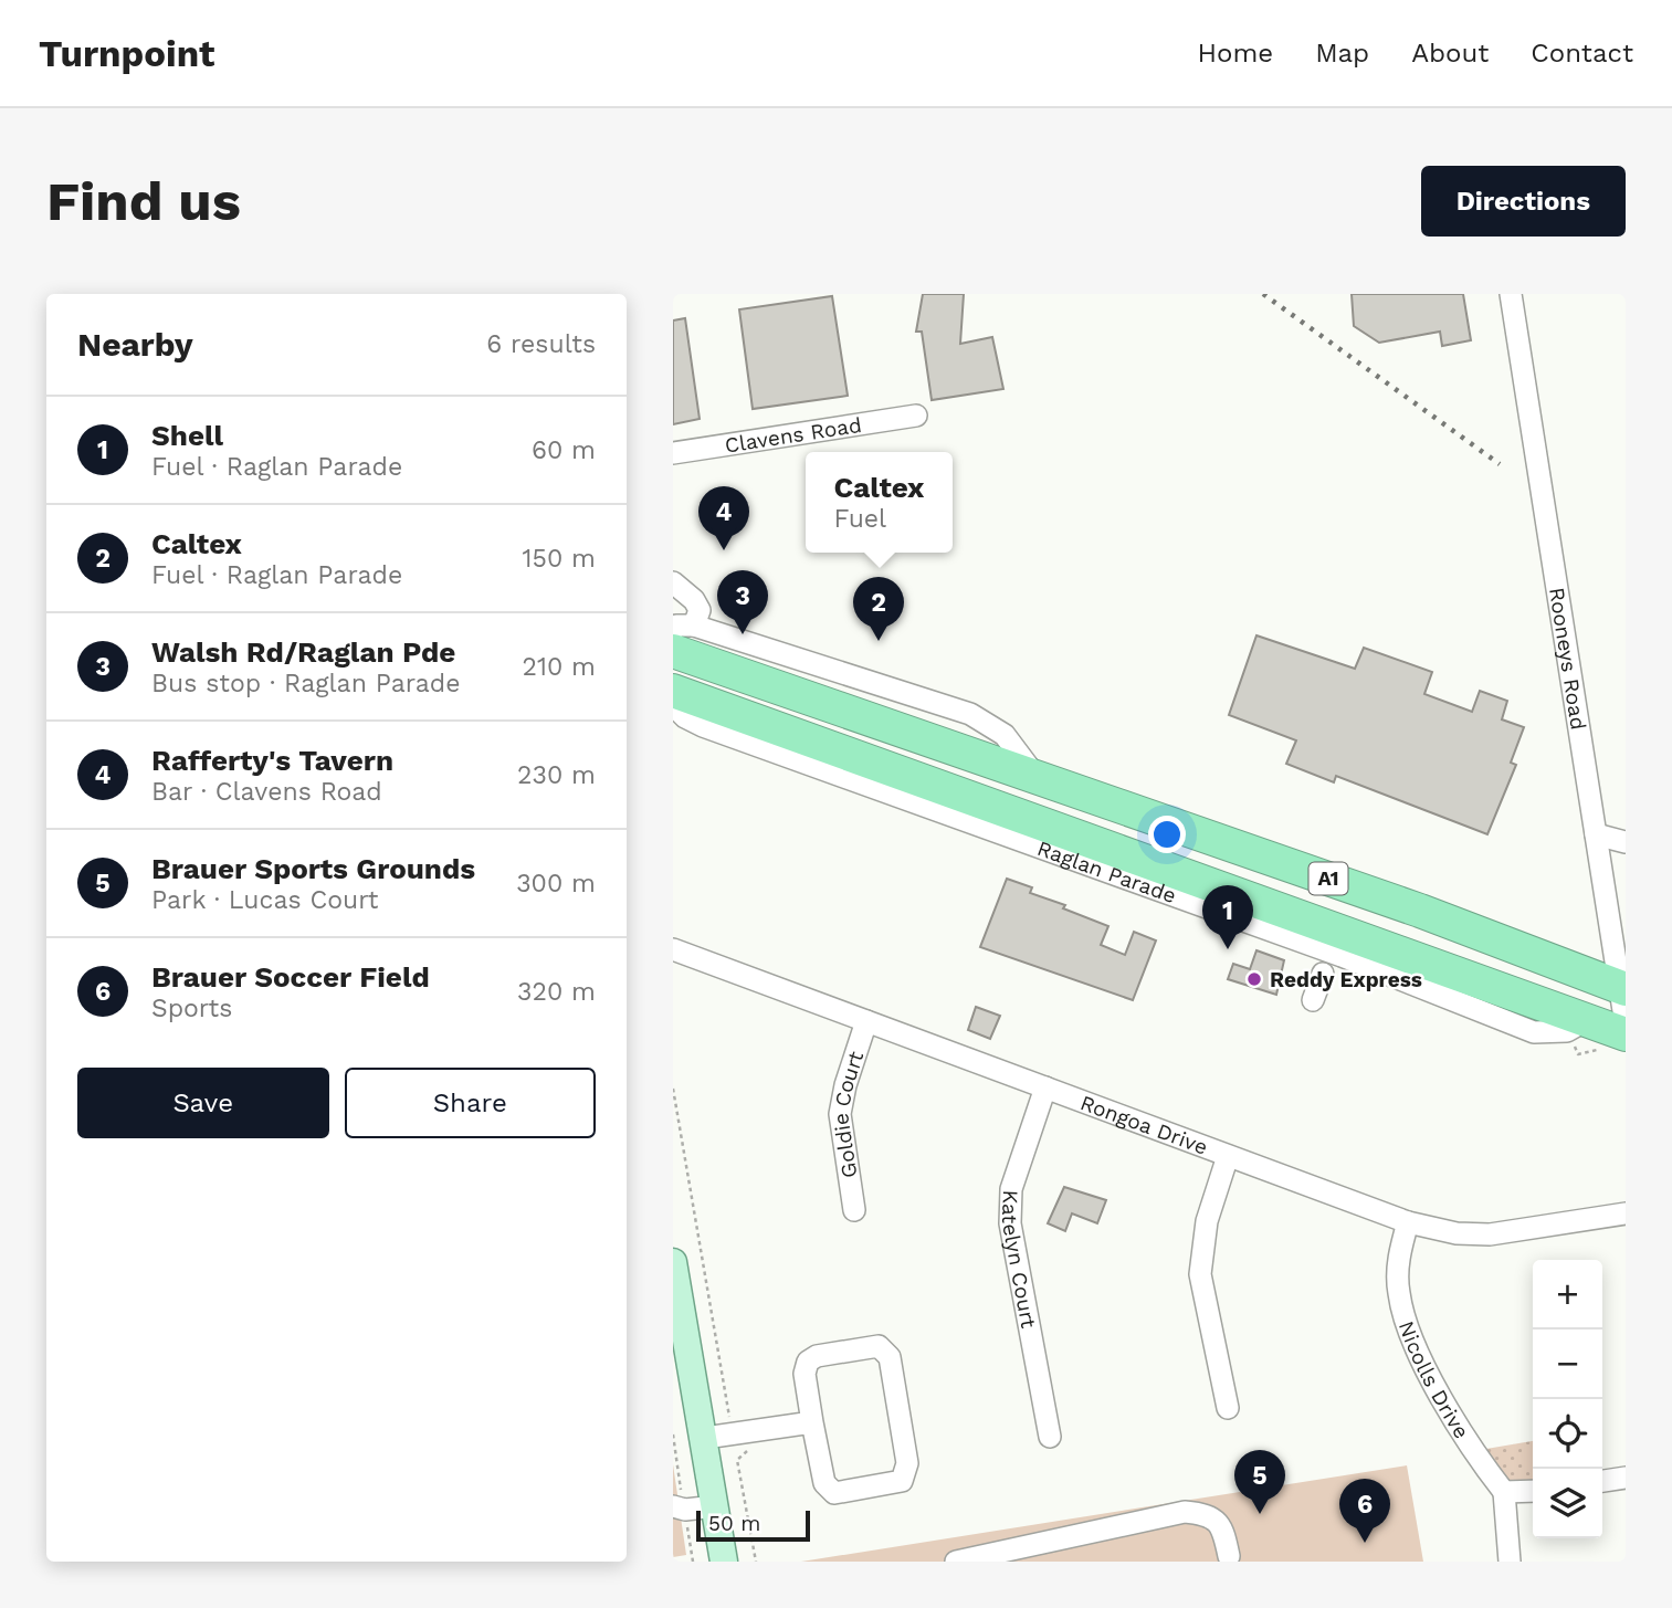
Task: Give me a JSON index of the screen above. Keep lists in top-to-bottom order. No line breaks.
{"streets":{"highway":["Raglan Parade","A1"],"street":["Clavens Road","Rooneys Road","Goldie Court","Rongoa Drive","Katelyn Court","Nicolls Drive"]},"crossings":[["Rooneys Road","A1"],["Goldie Court","Rongoa Drive"],["Rongoa Drive","Katelyn Court"],["Rongoa Drive","Nicolls Drive"]],"places":["Reddy Express"],"scale_bar":"50 m","page":{"header":"Turnpoint","nav":["Home","Map","About","Contact"],"buttons":["Directions",["Save","Share"]],"title":"Find us","heading":["Nearby","6 results"],"list":[{"mark":"1","name":"Shell","note":"Fuel · Raglan Parade","value":"60 m"},{"mark":"2","name":"Caltex","note":"Fuel · Raglan Parade","value":"150 m"},{"mark":"3","name":"Walsh Rd/Raglan Pde","note":"Bus stop · Raglan Parade","value":"210 m"},{"mark":"4","name":"Rafferty's Tavern","note":"Bar · Clavens Road","value":"230 m"},{"mark":"5","name":"Brauer Sports Grounds","note":"Park · Lucas Court","value":"300 m"},{"mark":"6","name":"Brauer Soccer Field","note":"Sports","value":"320 m"}],"popup":["Caltex","Fuel"],"pins":["4","3","2","1","5","6"],"map_buttons":["+","−"],"scale":"50 m"}}
